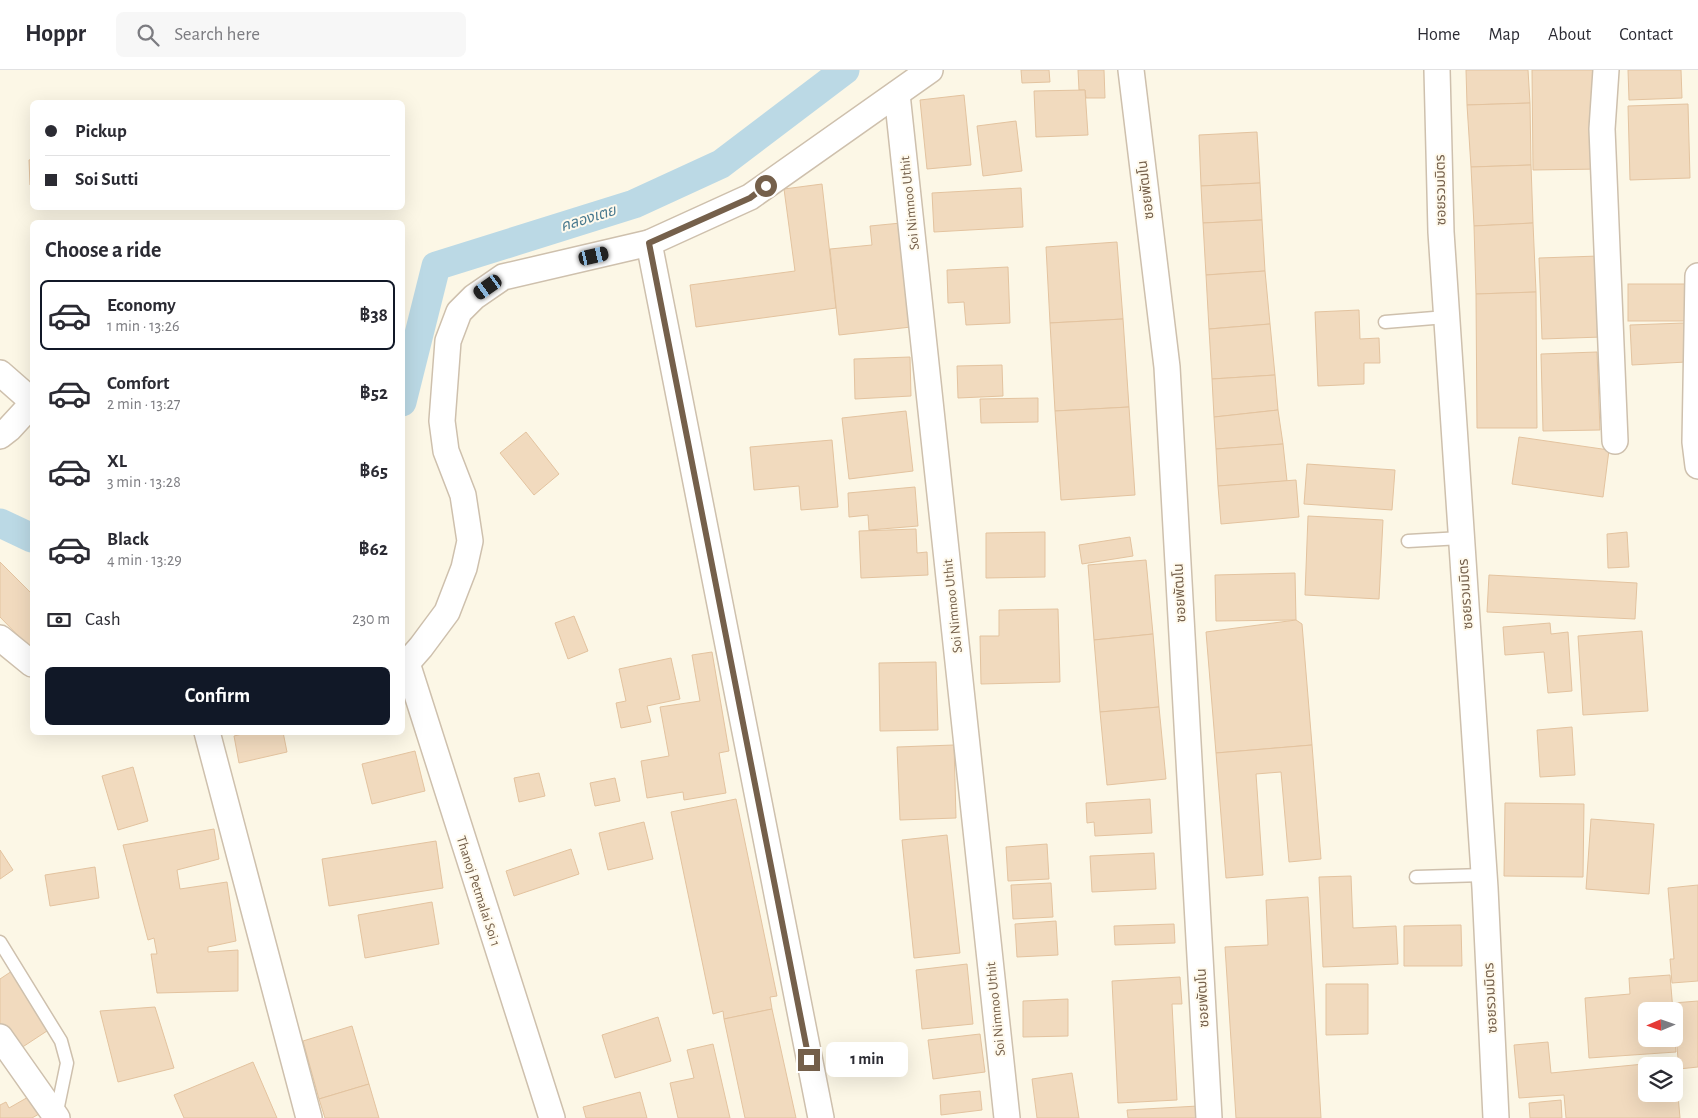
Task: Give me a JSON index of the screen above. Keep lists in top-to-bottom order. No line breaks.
{"streets":{"street":["ซอยพัฒโน","ซอยรวมมิตร","Soi Nimnoo Uthit","Thanoj Petmalai Soi 1"]},"water":["คลองเตย"],"north":"left","page":{"header":"Hoppr","search":"Search here","nav":["Home","Map","About","Contact"],"banner":["Pickup","Soi Sutti"],"heading":"Choose a ride","list":[{"name":"Economy","note":"1 min · 13:26","value":"฿38"},{"name":"Comfort","note":"2 min · 13:27","value":"฿52"},{"name":"XL","note":"3 min · 13:28","value":"฿65"},{"name":"Black","note":"4 min · 13:29","value":"฿62"}],"pay":["Cash","230 m"],"buttons":"Confirm","bubble":"1 min"}}
